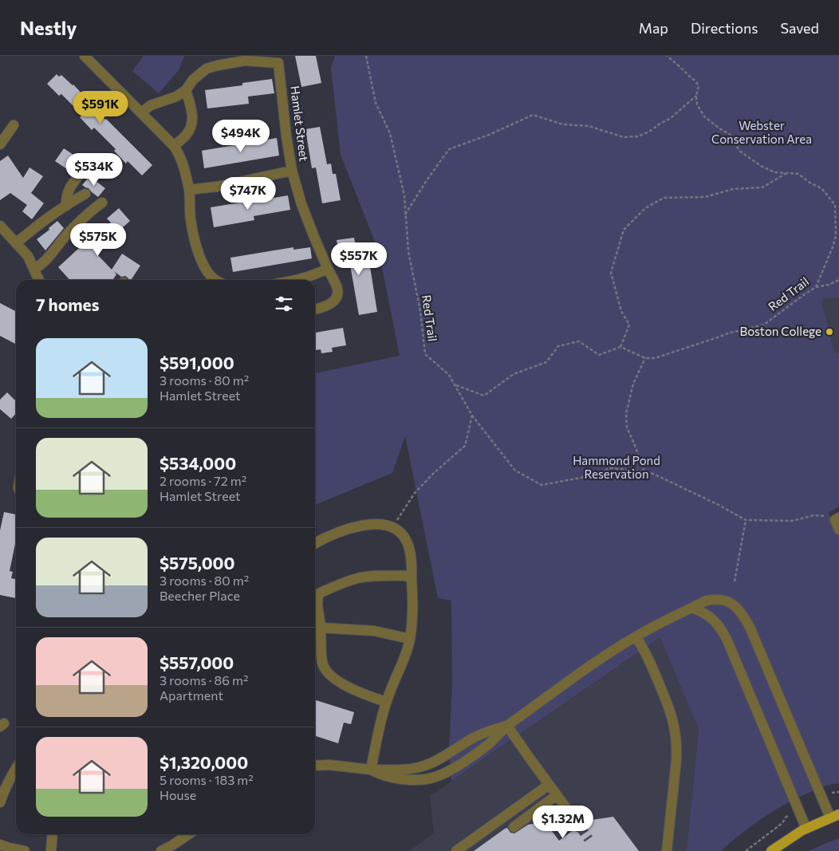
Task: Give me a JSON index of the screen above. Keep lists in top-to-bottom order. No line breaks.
{"streets":{"street":["Hamlet Street"],"path":["Red Trail"]},"parks":["Webster Conservation Area","Hammond Pond Reservation"],"places":["Boston College"],"page":{"header":"Nestly","nav":["Map","Directions","Saved"],"price":["$591K","$494K","$534K","$747K","$575K","$557K","$1.32M"],"heading":"7 homes","list":[{"name":"$591,000","note":"3 rooms · 80 m² · Hamlet Street"},{"name":"$534,000","note":"2 rooms · 72 m² · Hamlet Street"},{"name":"$575,000","note":"3 rooms · 80 m² · Beecher Place"},{"name":"$557,000","note":"3 rooms · 86 m² · Apartment"},{"name":"$1,320,000","note":"5 rooms · 183 m² · House"}]}}
